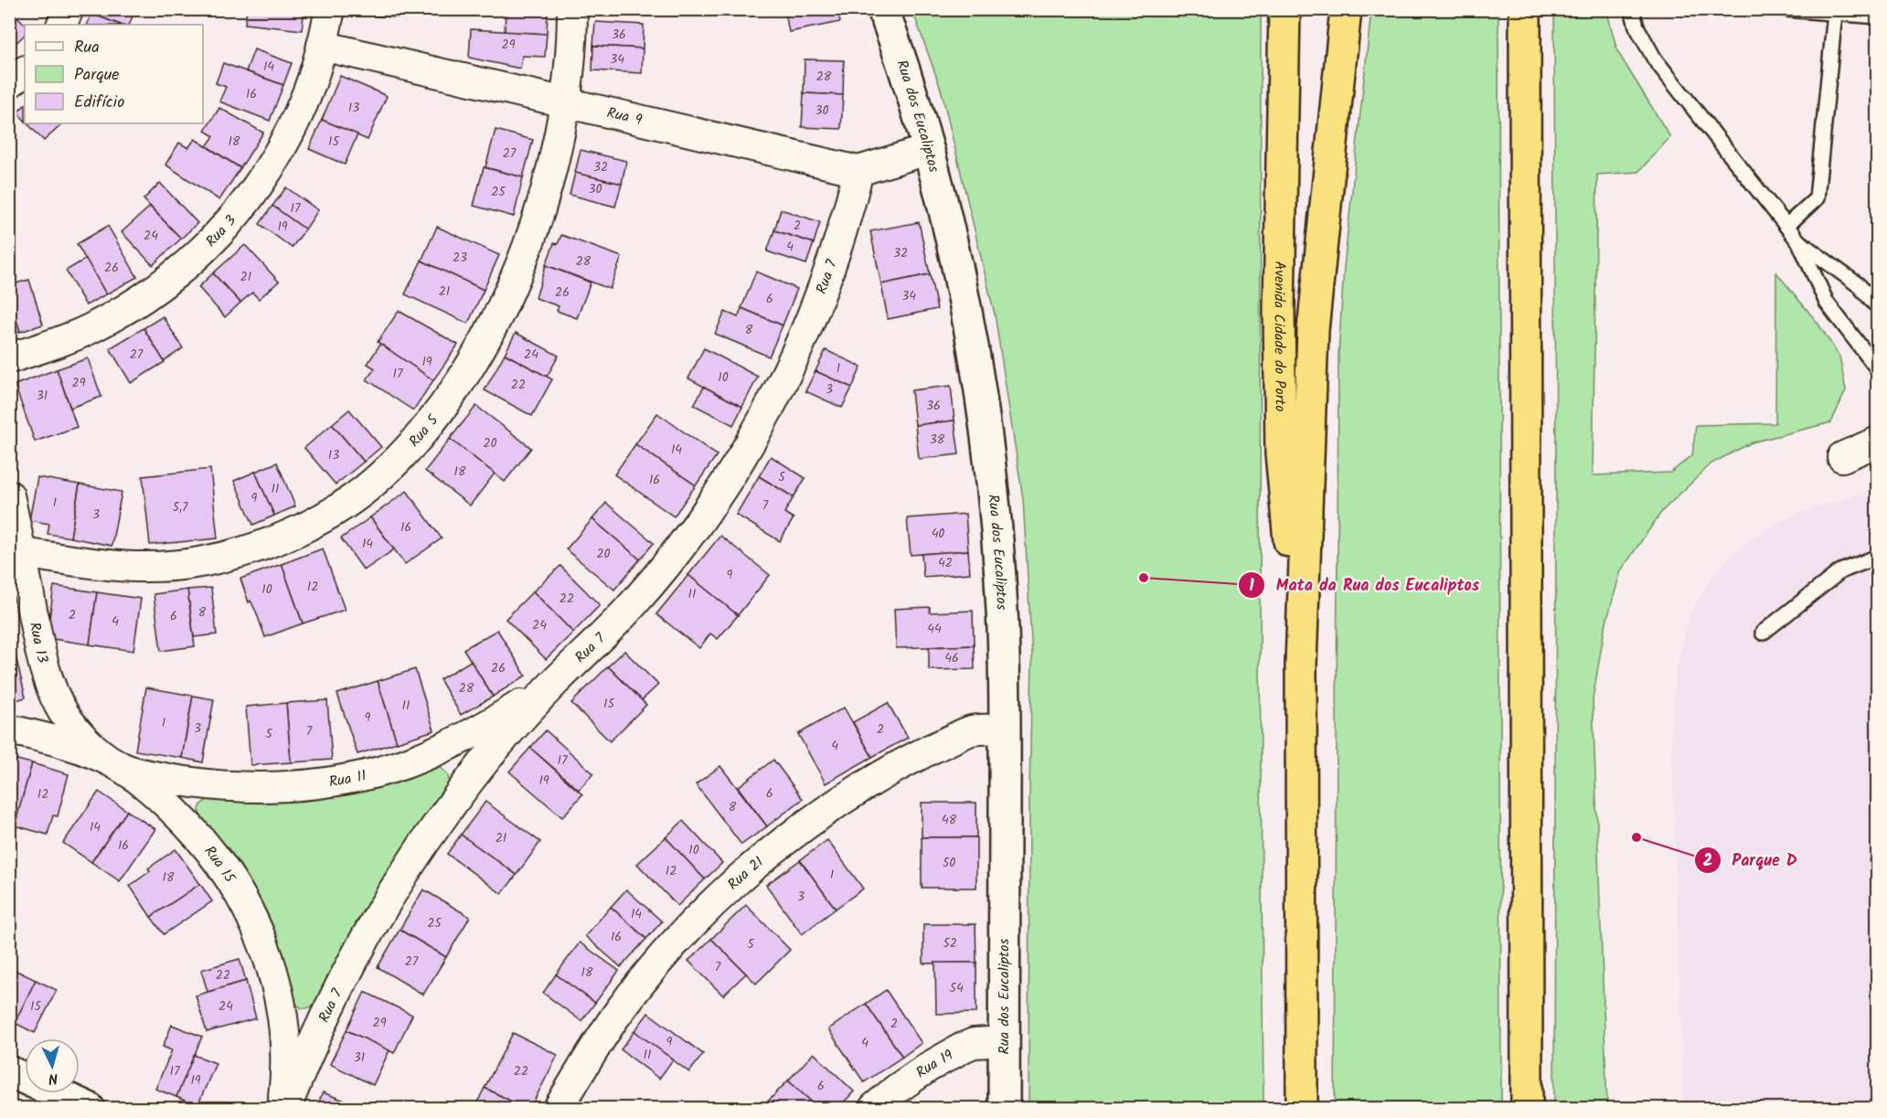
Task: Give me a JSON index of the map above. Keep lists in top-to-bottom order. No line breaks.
{"streets":{"highway":["Avenida Cidade do Porto"],"street":["Rua dos Eucaliptos","Rua 9","Rua 3","Rua 7","Rua 5","Rua 13","Rua 11","Rua 15","Rua 21","Rua 19"]},"crossings":[["Rua dos Eucaliptos","Rua 21"],["Rua dos Eucaliptos","Rua 19"],["Rua 9","Rua 3"],["Rua 9","Rua 7"],["Rua 9","Rua 5"],["Rua 7","Rua 11"],["Rua 5","Rua 13"],["Rua 13","Rua 11"],["Rua 13","Rua 15"],["Rua 11","Rua 15"]],"places":["Mata da Rua dos Eucaliptos","Parque D"],"house_numbers":["36","29","34","14","28","16","13","30","18","15","27","32","30","25","17","2","19","24","4","32","23","28","26","21","21","26","34","6","8","27","24","19","1","17","10","29","22","3","31","36","38","20","14","13","18","5","16","11","9","1","7","5,7","3","16","40","14","20","42","9","12","10","11","22","8","2","6","4","24","44","46","26","28","15","11","9","1","3","2","7","5","4","17","19","6","12","8","48","14","21","16","10","50","12","1","18","3","14","25","16","52","5","27","7","18","22","54","15","24","29","2","9","4","11","31","17","22","19","6"],"legend":["Rua","Parque","Edifício"],"north":"bottom"}
